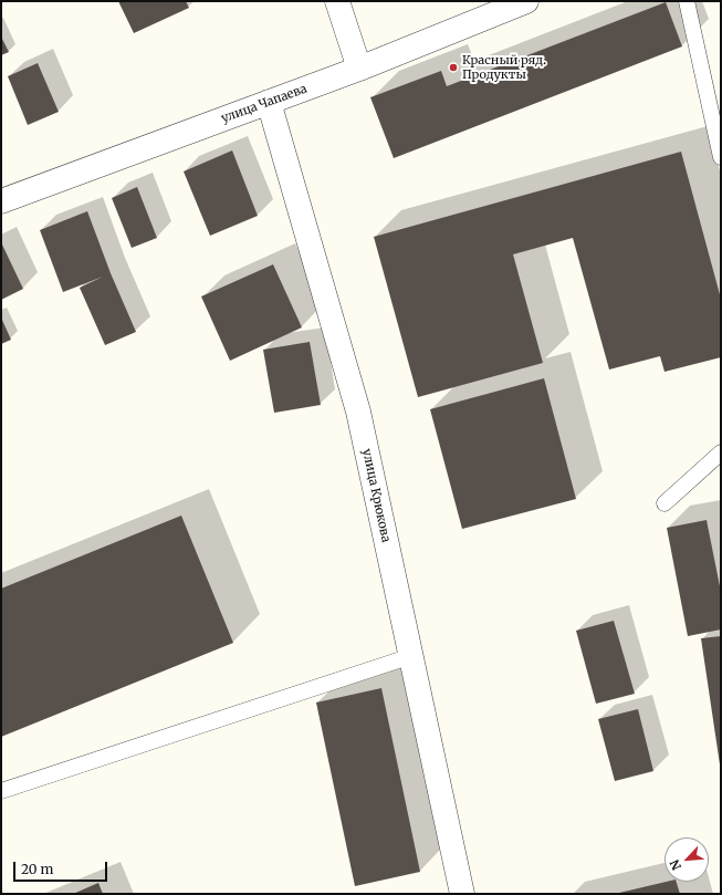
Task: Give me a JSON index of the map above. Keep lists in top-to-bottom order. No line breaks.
{"streets":{"street":["улица Чапаева","улица Крюкова"]},"crossings":[["улица Чапаева","улица Крюкова"]],"places":["Красный ряд. Продукты"],"scale_bar":"20 m","north":"bottom left"}
